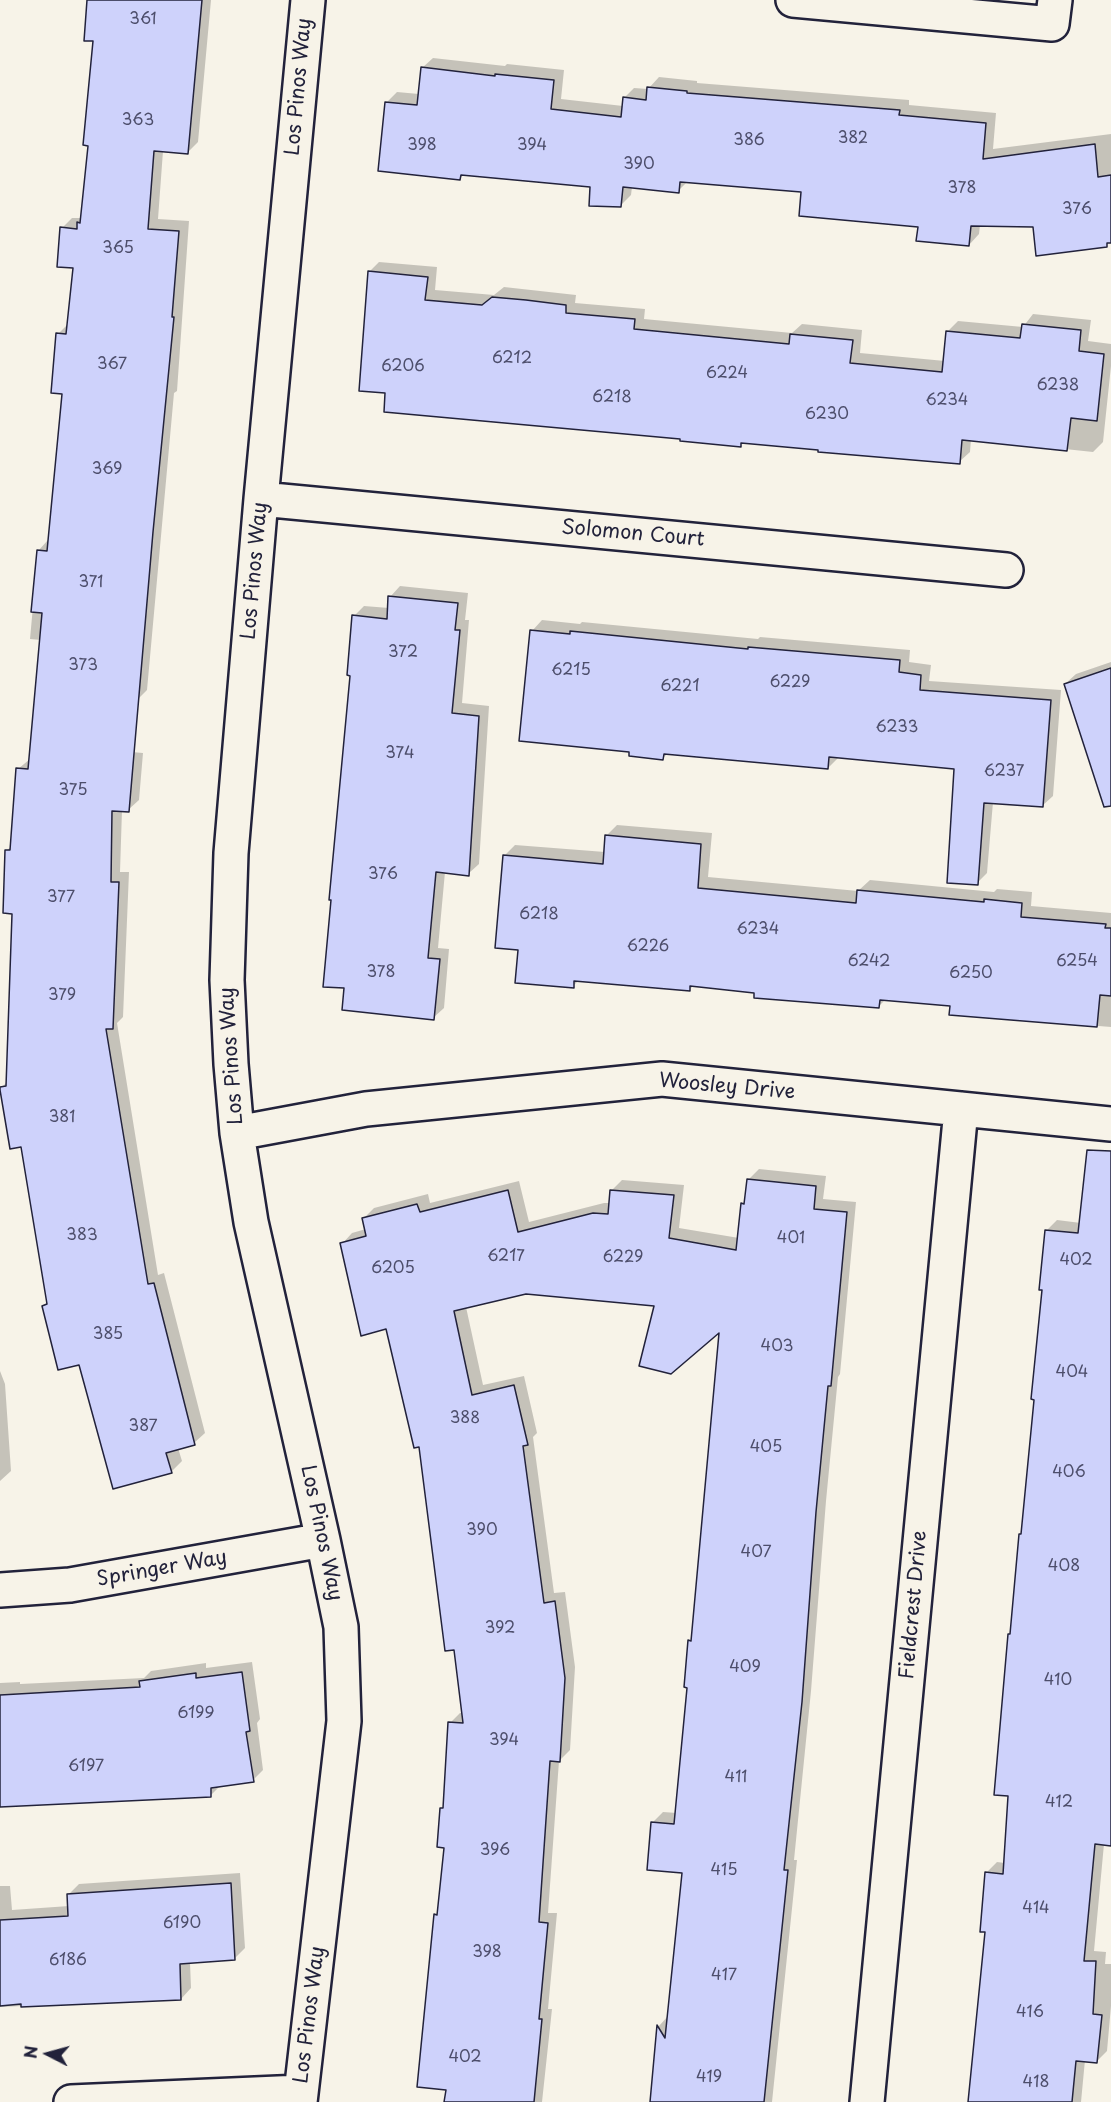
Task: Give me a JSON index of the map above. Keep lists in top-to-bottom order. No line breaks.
{"streets":{"street":["Los Pinos Way","Solomon Court","Woosley Drive","Springer Way","Fieldcrest Drive"]},"crossings":[["Los Pinos Way","Solomon Court"],["Los Pinos Way","Woosley Drive"],["Los Pinos Way","Springer Way"],["Woosley Drive","Fieldcrest Drive"]],"house_numbers":["361","363","382","386","398","394","390","378","376","365","6212","367","6206","6224","6238","6218","6234","6230","369","371","372","373","6215","6229","6221","6233","374","6237","375","376","377","6218","6234","6226","6242","6254","378","6250","379","381","383","401","6217","6229","402","6205","385","403","404","388","387","405","406","390","407","408","392","409","410","6199","394","6197","411","412","396","415","414","6190","398","6186","417","416","402","419","418"],"north":"left"}
